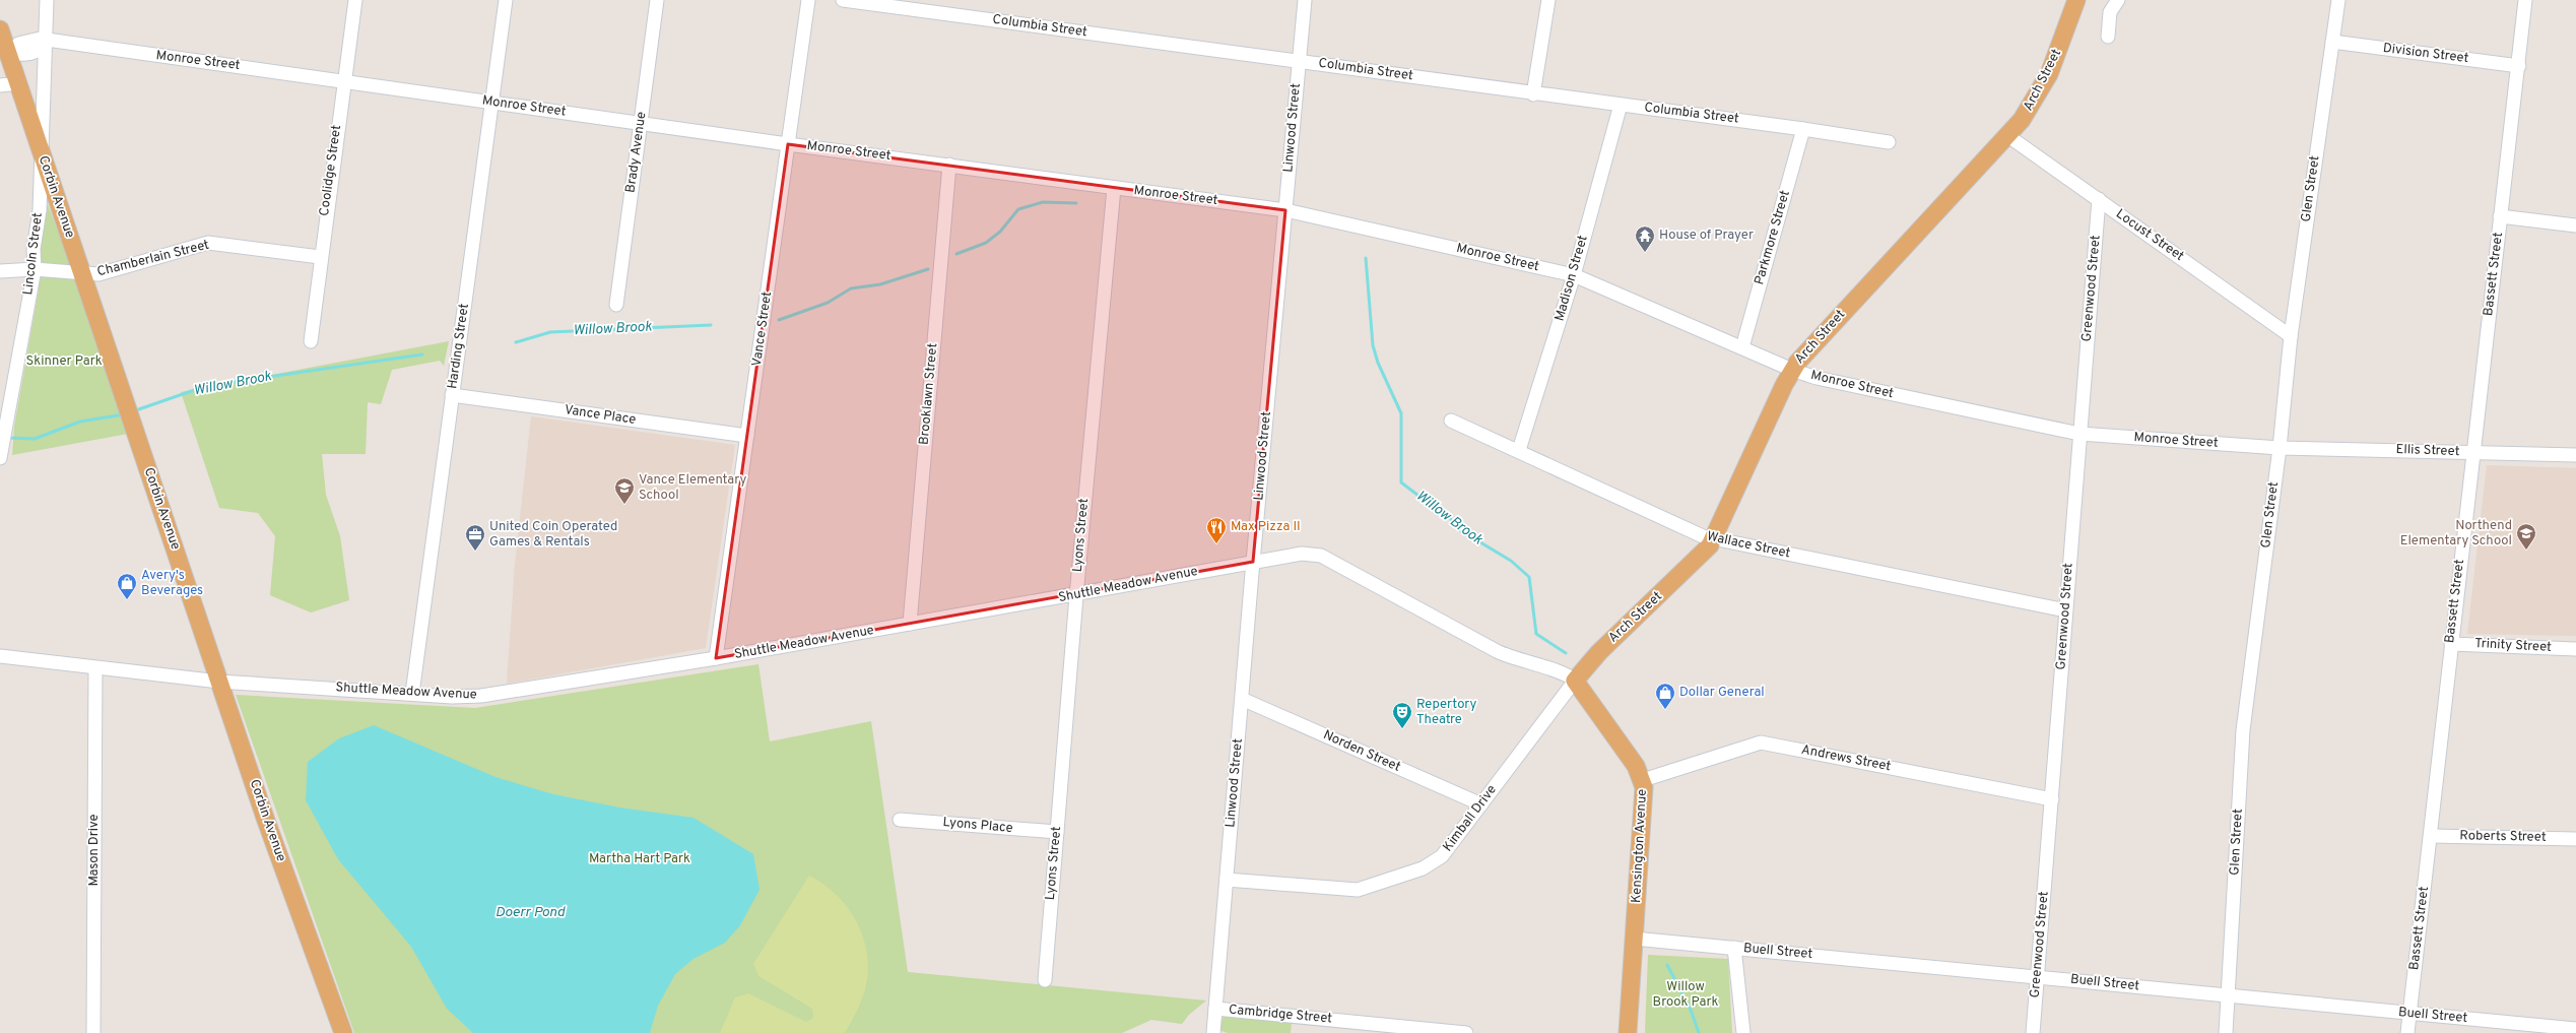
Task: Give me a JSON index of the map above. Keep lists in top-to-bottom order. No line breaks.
{"streets":{"main road":["Arch Street","Corbin Avenue","Kensington Avenue"],"street":["Columbia Street","Division Street","Monroe Street","Linwood Street","Brady Avenue","Coolidge Street","Glen Street","Locust Street","Parkmore Street","Lincoln Street","Chamberlain Street","Bassett Street","Madison Street","Greenwood Street","Vance Street","Harding Street","Brooklawn Street","Vance Place","Ellis Street","Lyons Street","Wallace Street","Shuttle Meadow Avenue","Trinity Street","Norden Street","Andrews Street","Kimball Drive","Lyons Place","Roberts Street","Mason Drive","Buell Street","Cambridge Street"]},"crossings":[["Columbia Street","Linwood Street"],["Columbia Street","Parkmore Street"],["Columbia Street","Madison Street"],["Division Street","Glen Street"],["Division Street","Bassett Street"],["Monroe Street","Arch Street"],["Monroe Street","Linwood Street"],["Monroe Street","Brady Avenue"],["Monroe Street","Coolidge Street"],["Monroe Street","Glen Street"],["Monroe Street","Parkmore Street"],["Monroe Street","Lincoln Street"],["Monroe Street","Madison Street"],["Monroe Street","Greenwood Street"],["Monroe Street","Vance Street"],["Monroe Street","Harding Street"],["Monroe Street","Brooklawn Street"],["Monroe Street","Ellis Street"],["Monroe Street","Lyons Street"],["Arch Street","Locust Street"],["Arch Street","Wallace Street"],["Arch Street","Shuttle Meadow Avenue"],["Arch Street","Kimball Drive"],["Arch Street","Kensington Avenue"],["Linwood Street","Shuttle Meadow Avenue"],["Linwood Street","Norden Street"],["Linwood Street","Kimball Drive"],["Linwood Street","Cambridge Street"],["Coolidge Street","Chamberlain Street"],["Glen Street","Locust Street"],["Glen Street","Ellis Street"],["Glen Street","Buell Street"],["Corbin Avenue","Lincoln Street"],["Corbin Avenue","Chamberlain Street"],["Corbin Avenue","Shuttle Meadow Avenue"],["Locust Street","Greenwood Street"],["Lincoln Street","Chamberlain Street"],["Bassett Street","Ellis Street"],["Bassett Street","Trinity Street"],["Bassett Street","Roberts Street"],["Bassett Street","Buell Street"],["Madison Street","Wallace Street"],["Greenwood Street","Wallace Street"],["Greenwood Street","Andrews Street"],["Greenwood Street","Buell Street"],["Vance Street","Vance Place"],["Vance Street","Shuttle Meadow Avenue"],["Harding Street","Vance Place"],["Harding Street","Shuttle Meadow Avenue"],["Brooklawn Street","Shuttle Meadow Avenue"],["Lyons Street","Shuttle Meadow Avenue"],["Lyons Street","Lyons Place"],["Shuttle Meadow Avenue","Kimball Drive"],["Shuttle Meadow Avenue","Kensington Avenue"],["Shuttle Meadow Avenue","Mason Drive"],["Norden Street","Kimball Drive"],["Andrews Street","Kensington Avenue"],["Kimball Drive","Kensington Avenue"],["Kensington Avenue","Buell Street"]],"water":["Willow Brook","Doerr Pond"],"parks":["Skinner Park","Martha Hart Park","Willow Brook Park"],"places":{"temple":["House of Prayer"],"school or university":["Vance Elementary School","Northend Elementary School"],"restaurant":["Max Pizza II"],"office":["United Coin Operated Games & Rentals"],"shop":["Avery's Beverages","Dollar General"],"theatre":["Repertory Theatre"]}}
